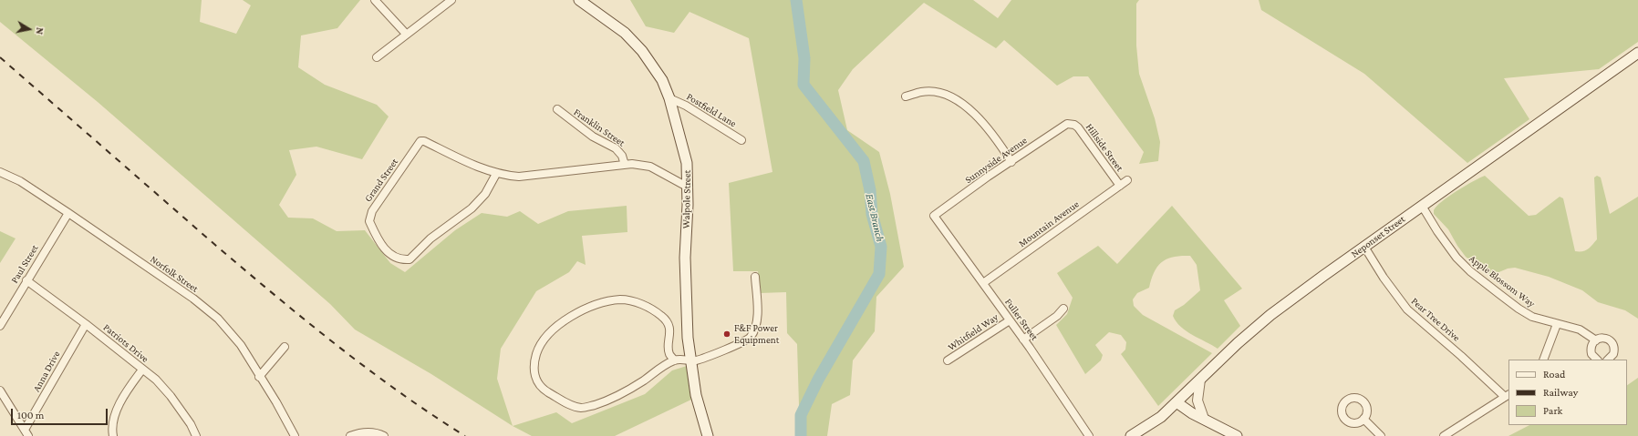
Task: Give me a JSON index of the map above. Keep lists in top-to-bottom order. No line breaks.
{"streets":{"main road":["Walpole Street","Neponset Street"],"street":["Postfield Lane","Franklin Street","Hillside Street","Sunnyside Avenue","Grand Street","Mountain Avenue","Paul Street","Norfolk Street","Apple Blossom Way","Fuller Street","Pear Tree Drive","Whitfield Way","Patriots Drive","Anna Drive"]},"crossings":[["Postfield Lane","Walpole Street"],["Franklin Street","Grand Street"],["Hillside Street","Sunnyside Avenue"],["Hillside Street","Mountain Avenue"],["Sunnyside Avenue","Fuller Street"],["Grand Street","Walpole Street"],["Mountain Avenue","Fuller Street"],["Neponset Street","Apple Blossom Way"],["Neponset Street","Pear Tree Drive"],["Paul Street","Norfolk Street"],["Paul Street","Patriots Drive"],["Fuller Street","Whitfield Way"],["Patriots Drive","Anna Drive"]],"water":["East Branch"],"places":["F&F Power Equipment"],"legend":["Road","Railway","Park"],"scale_bar":"100 m","north":"right"}
